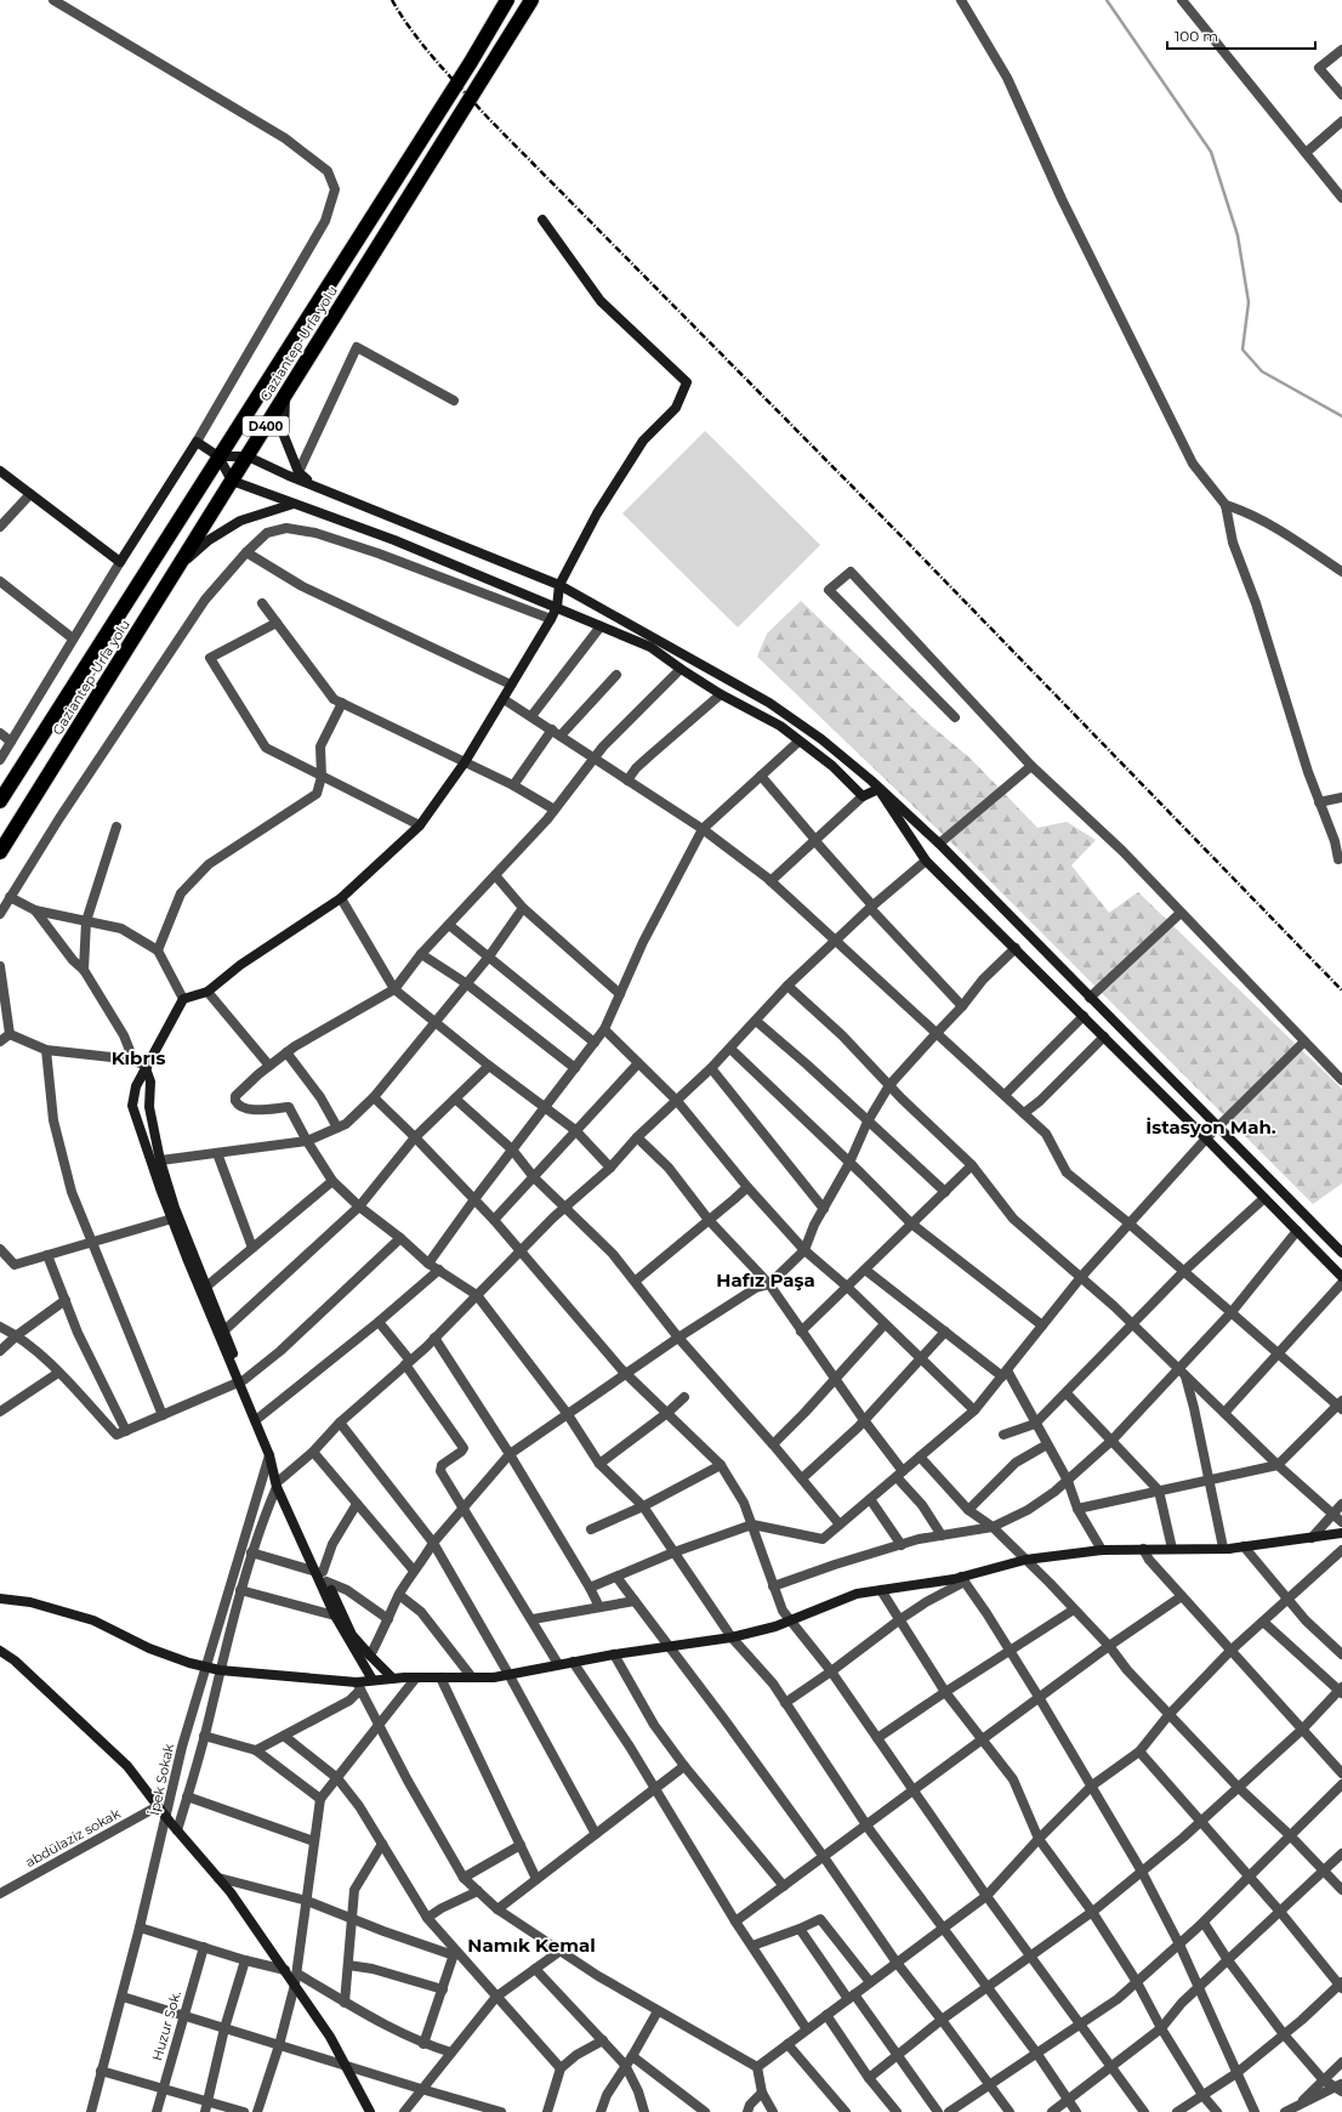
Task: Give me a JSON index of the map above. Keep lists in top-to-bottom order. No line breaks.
{"streets":{"highway":["Gaziantep-Urfa yolu","D400"],"street":["İpek Sokak","abdülaziz sokak","Huzur Sok."]},"districts":["Kıbrıs","İstasyon Mah.","Hafız Paşa","Namık Kemal"],"scale_bar":"100 m"}
